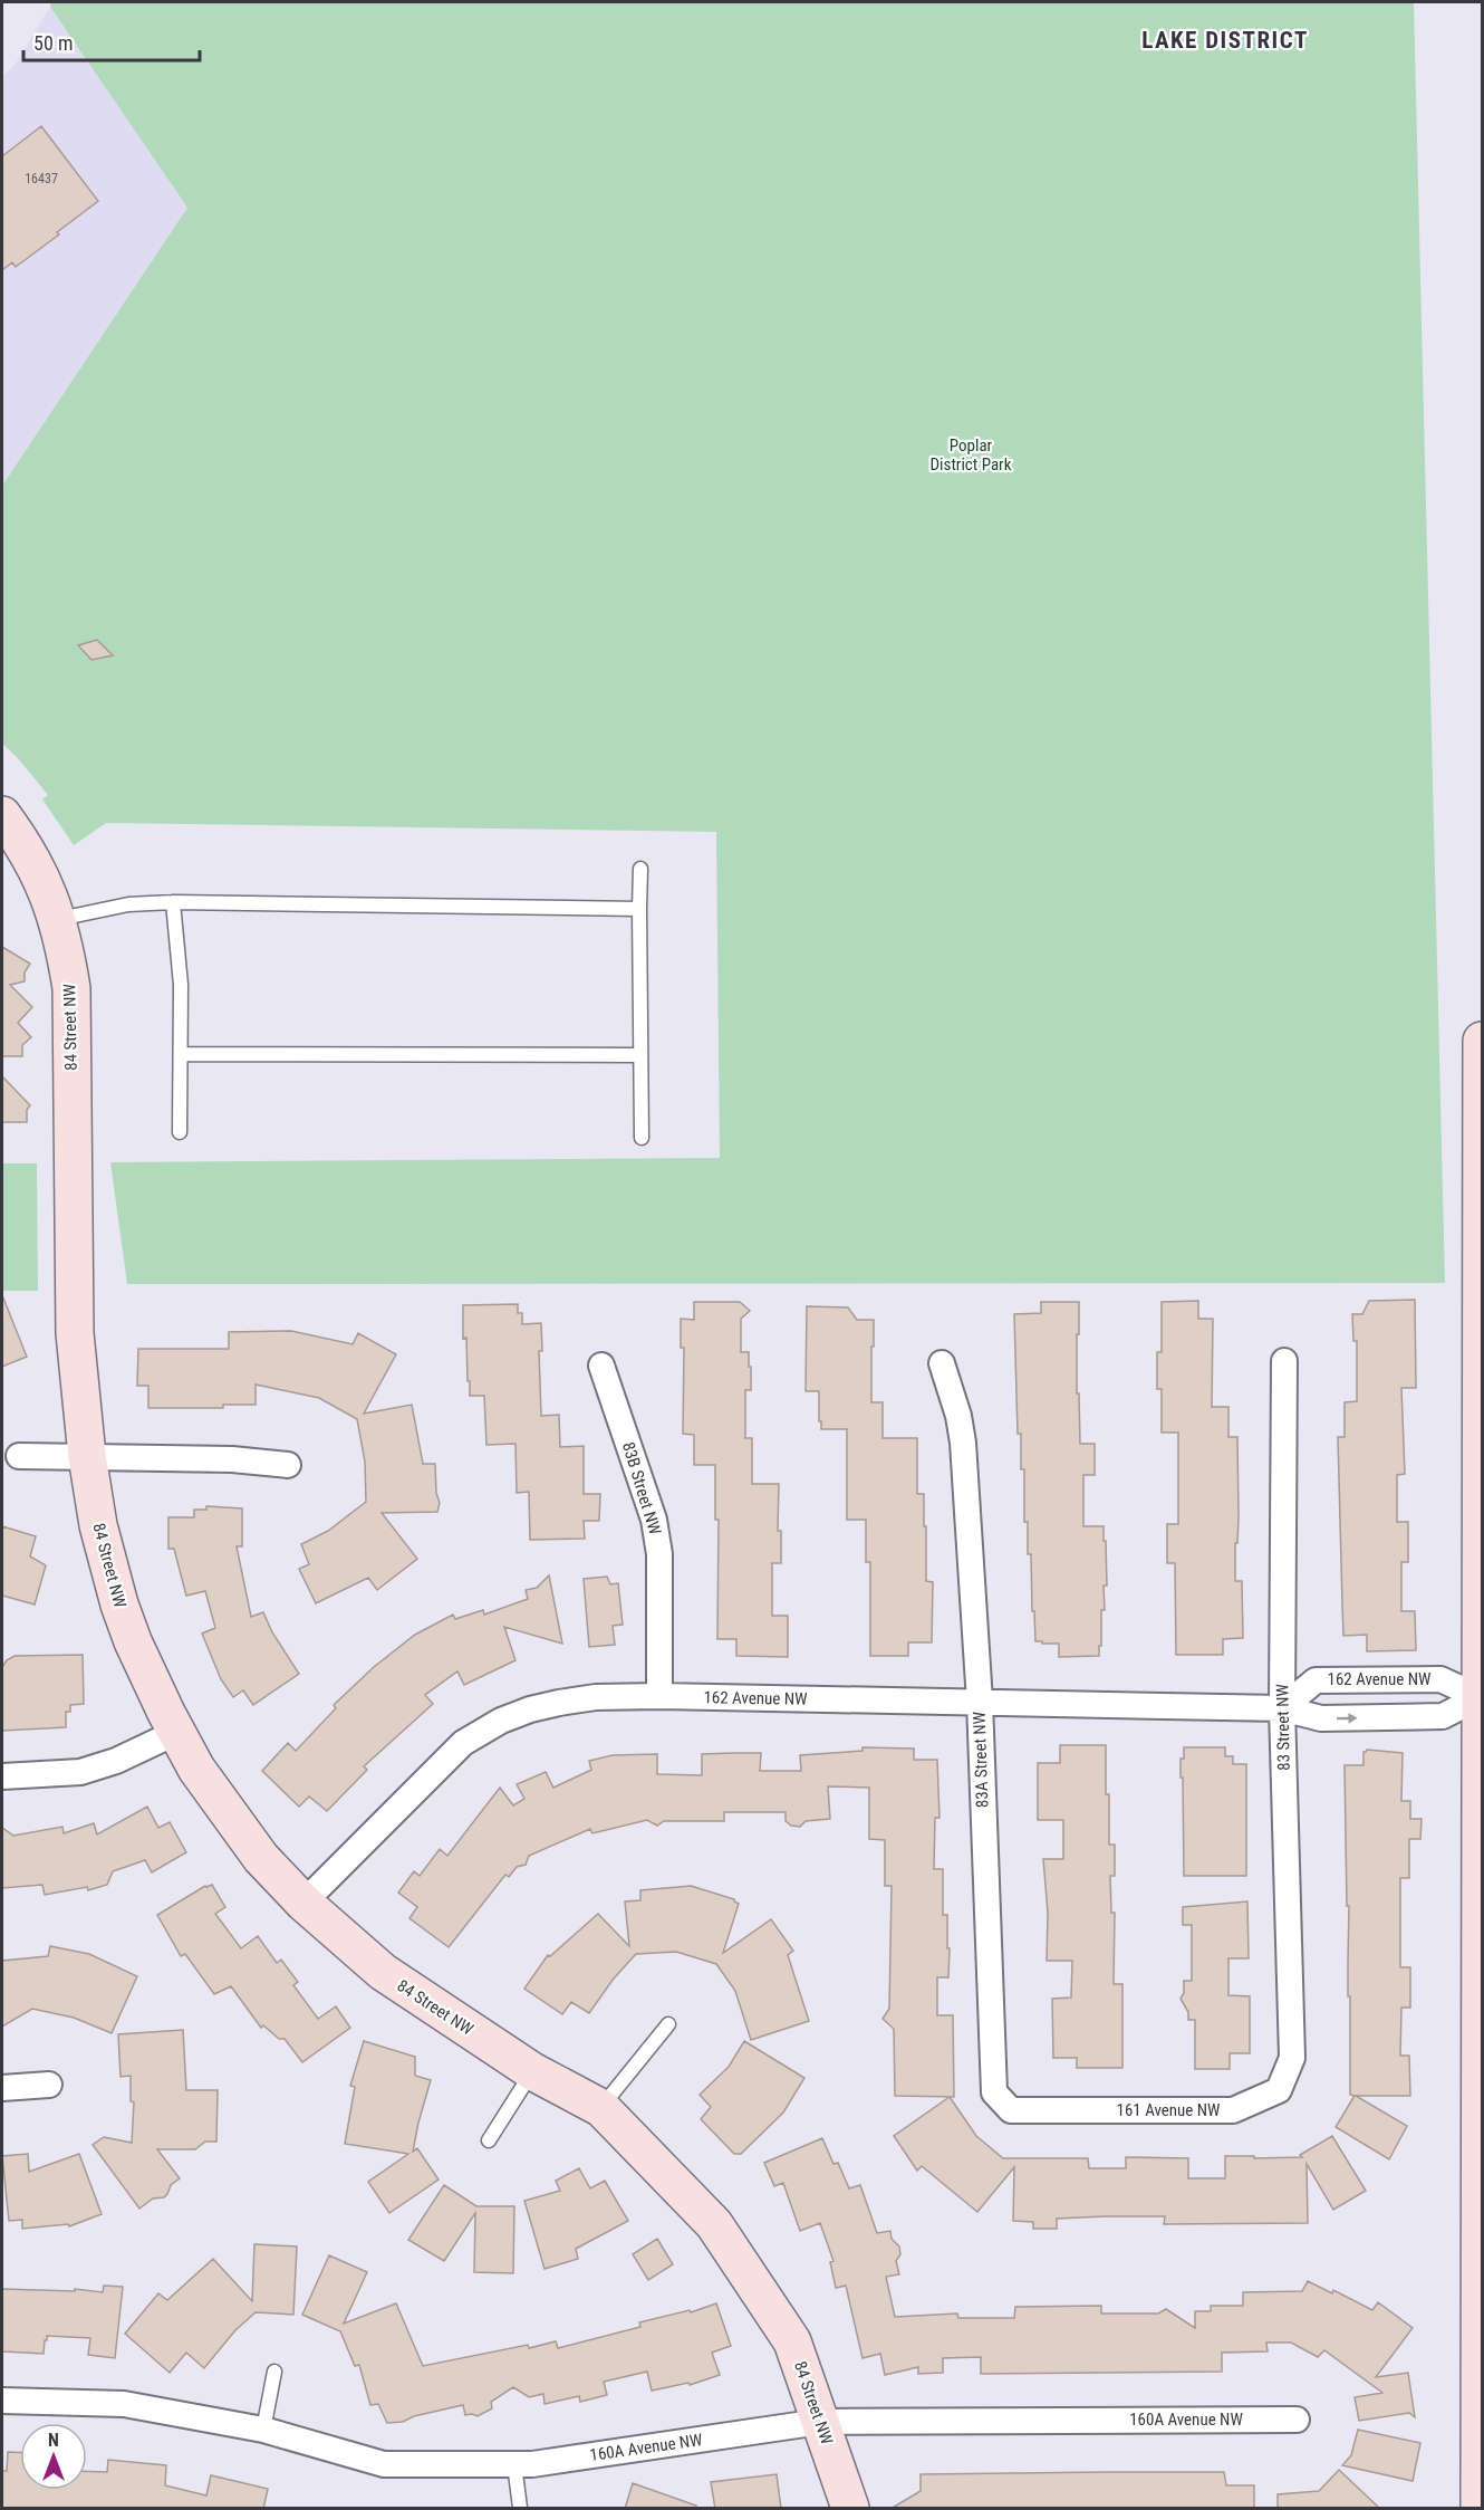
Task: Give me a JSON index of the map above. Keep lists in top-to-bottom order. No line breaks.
{"streets":{"street":["84 Street NW","83B Street NW","162 Avenue NW","83 Street NW","83A Street NW","161 Avenue NW","160A Avenue NW"]},"crossings":[["84 Street NW","162 Avenue NW"],["84 Street NW","160A Avenue NW"],["83B Street NW","162 Avenue NW"],["162 Avenue NW","83 Street NW"],["162 Avenue NW","83A Street NW"],["83 Street NW","161 Avenue NW"],["83A Street NW","161 Avenue NW"]],"districts":["LAKE DISTRICT"],"parks":["Poplar District Park"],"house_numbers":["16437"],"scale_bar":"50 m","north":"top"}
